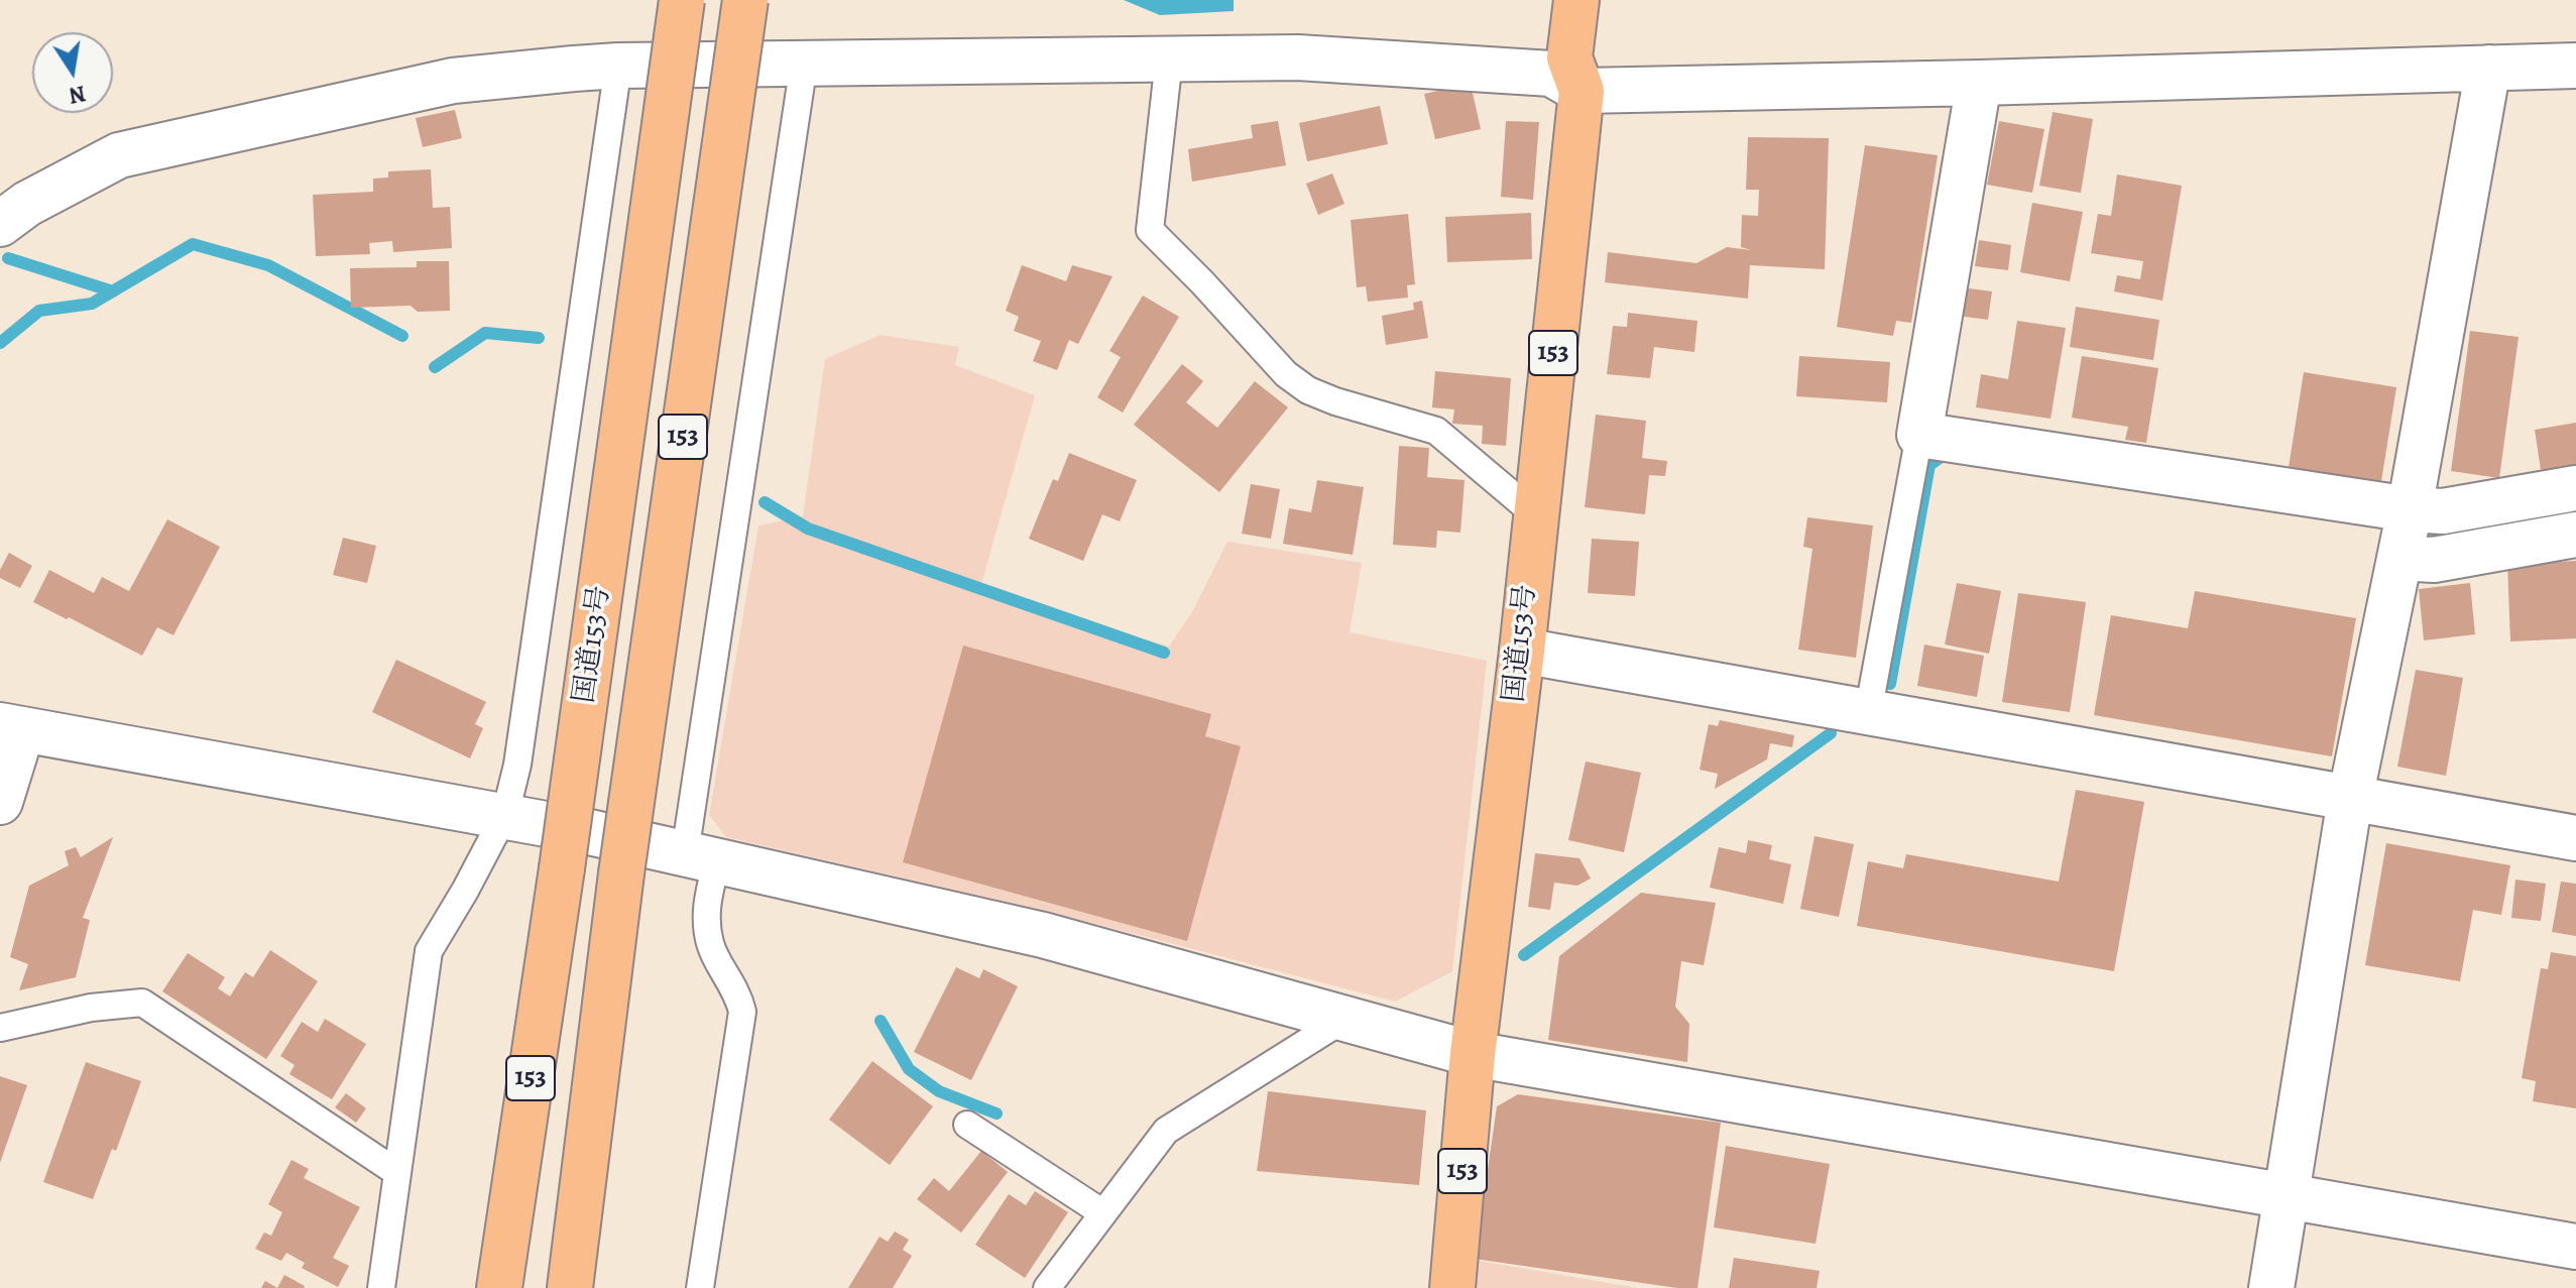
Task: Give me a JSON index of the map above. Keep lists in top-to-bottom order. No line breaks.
{"streets":{"highway":["153","国道153号"]},"north":"bottom"}
